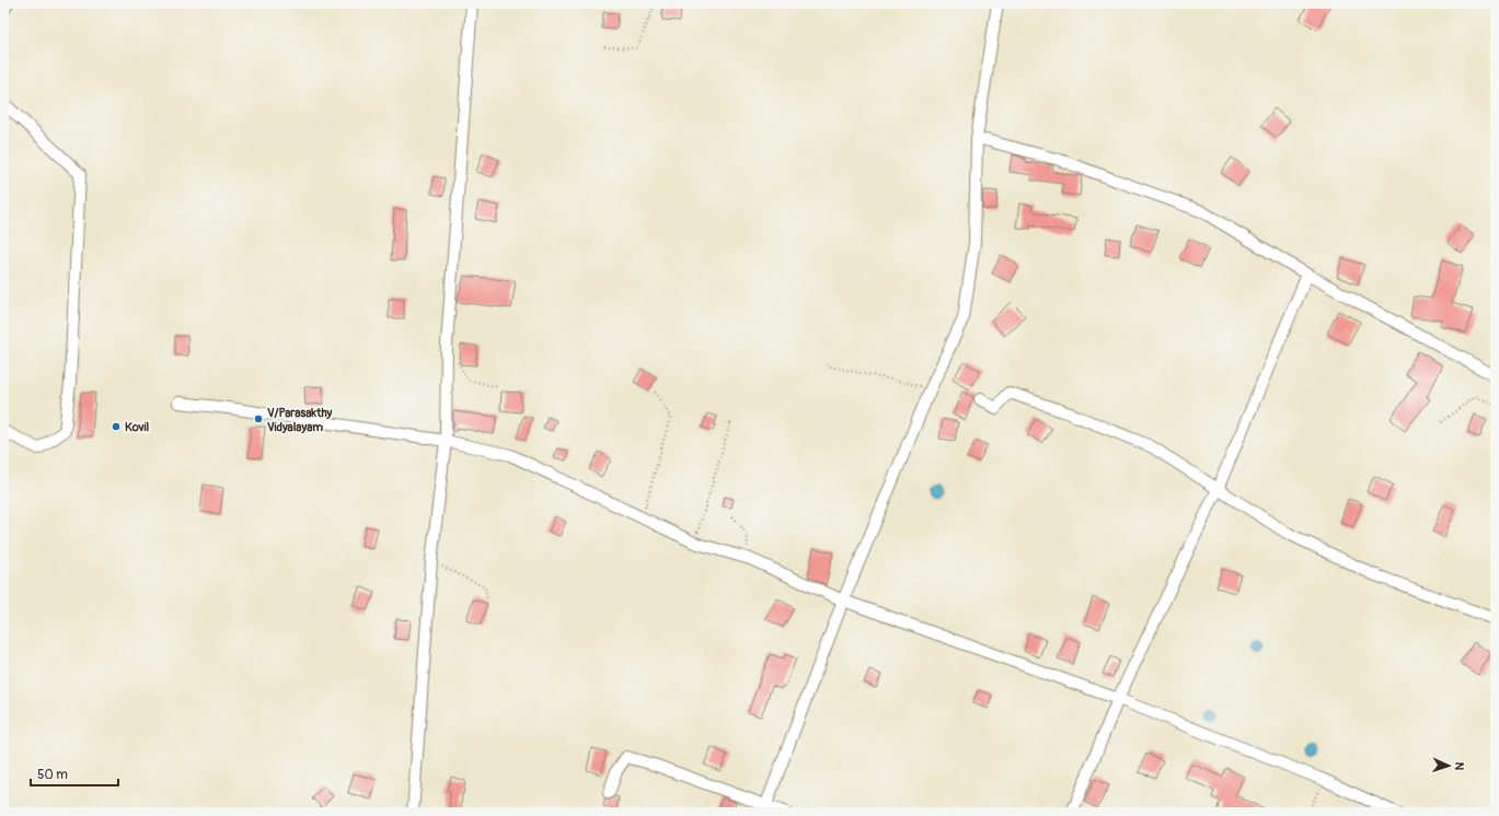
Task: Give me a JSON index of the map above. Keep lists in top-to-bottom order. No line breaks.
{"places":["V/Parasakthy Vidyalayam","Kovil"],"scale_bar":"50 m","north":"right"}
